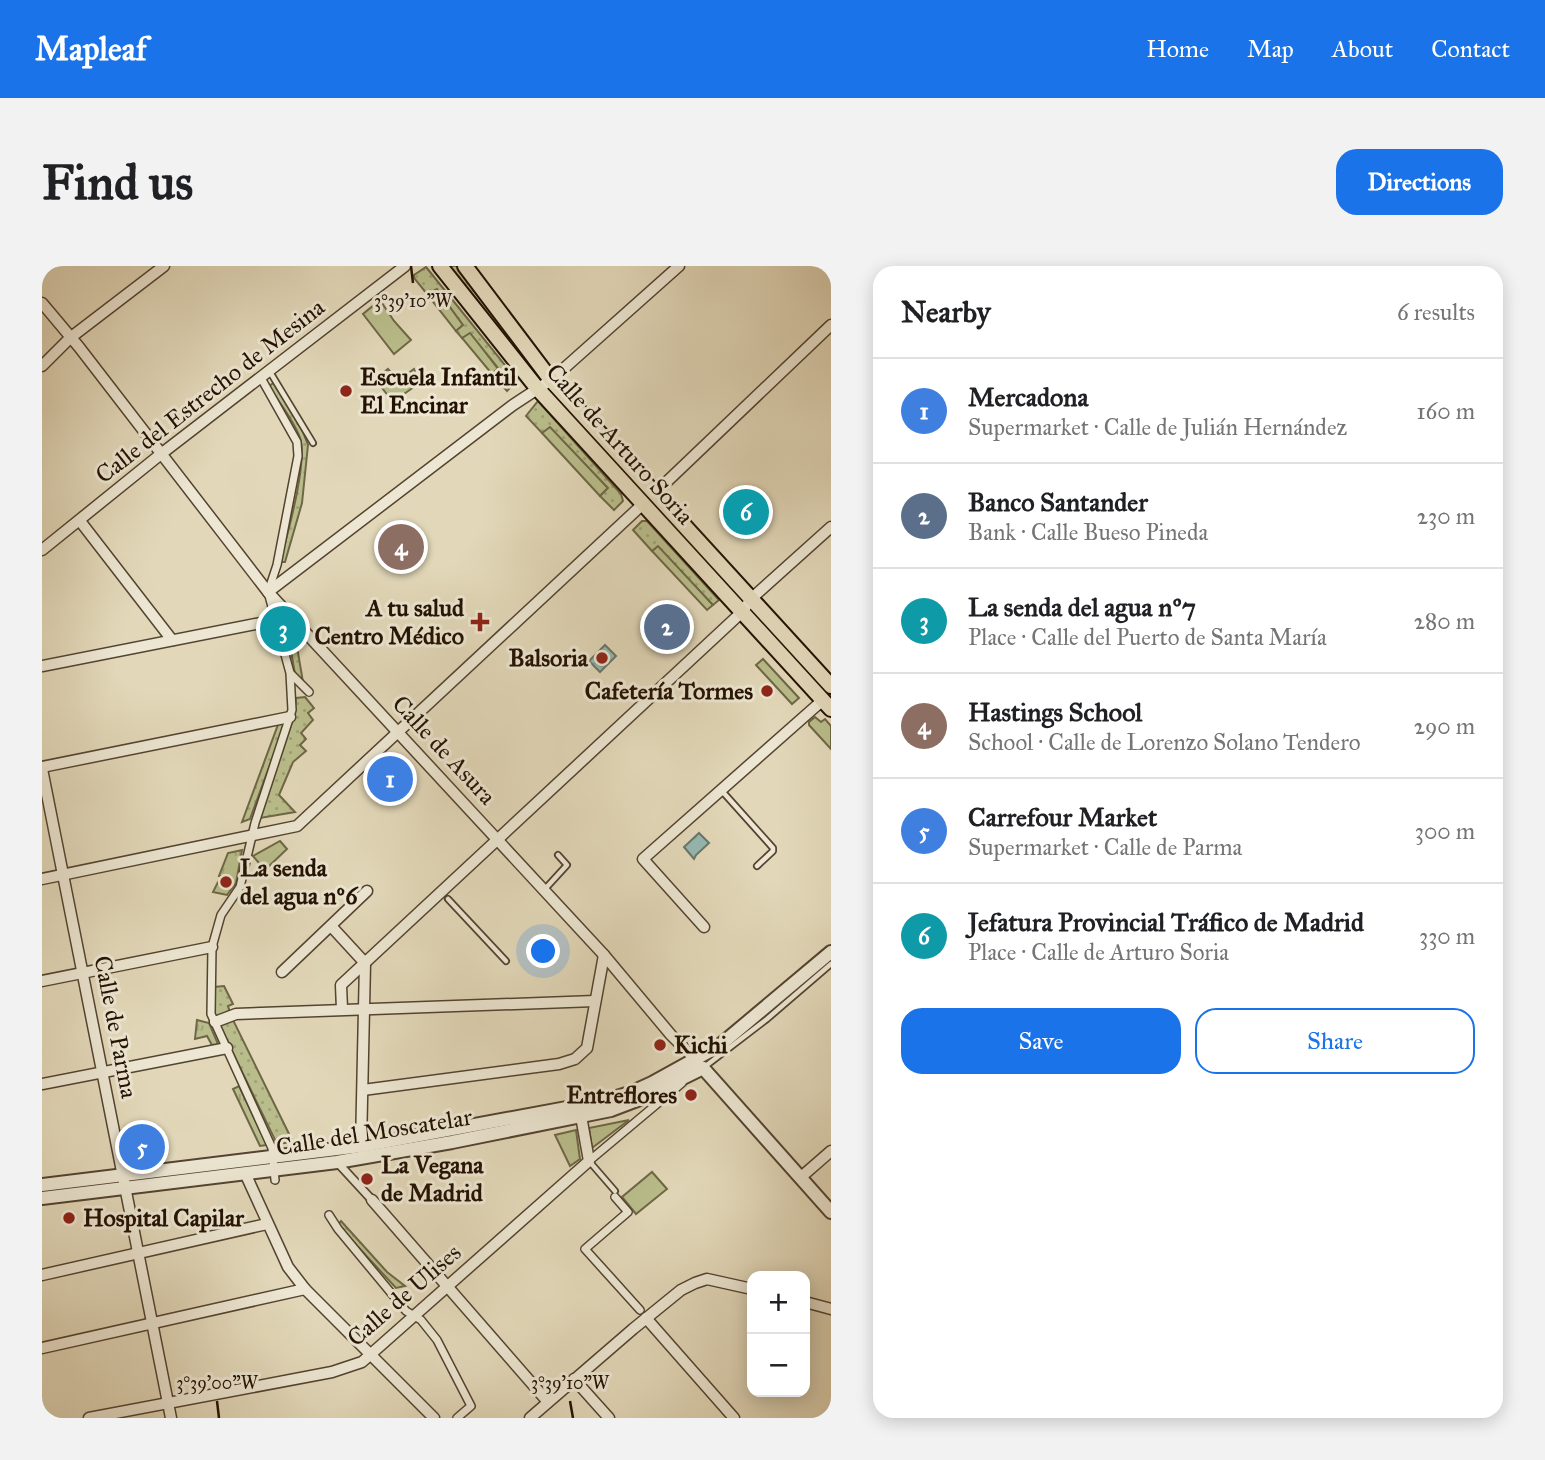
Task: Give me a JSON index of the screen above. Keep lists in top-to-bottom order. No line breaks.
{"streets":{"main road":["Calle de Arturo Soria"],"street":["Calle del Estrecho de Mesina","Calle de Asura","Calle de Parma","Calle del Moscatelar","Calle de Ulises"]},"crossings":[["Calle del Estrecho de Mesina","Calle de Asura"],["Calle de Asura","Calle del Moscatelar"],["Calle de Asura","Calle de Ulises"],["Calle de Parma","Calle del Moscatelar"],["Calle de Parma","Calle de Ulises"],["Calle del Moscatelar","Calle de Ulises"]],"places":{"other":["Escuela Infantil El Encinar","Balsoria","Cafetería Tormes","La senda del agua nº6","Kichi","Entreflores","La Vegana de Madrid","Hospital Capilar"],"health":["A tu salud Centro Médico"]},"page":{"header":"Mapleaf","nav":["Home","Map","About","Contact"],"buttons":["Directions",["Save","Share"]],"title":"Find us","heading":["Nearby","6 results"],"list":[{"mark":"1","name":"Mercadona","note":"Supermarket · Calle de Julián Hernández","value":"160 m"},{"mark":"2","name":"Banco Santander","note":"Bank · Calle Bueso Pineda","value":"230 m"},{"mark":"3","name":"La senda del agua nº7","note":"Place · Calle del Puerto de Santa María","value":"280 m"},{"mark":"4","name":"Hastings School","note":"School · Calle de Lorenzo Solano Tendero","value":"290 m"},{"mark":"5","name":"Carrefour Market","note":"Supermarket · Calle de Parma","value":"300 m"},{"mark":"6","name":"Jefatura Provincial Tráfico de Madrid","note":"Place · Calle de Arturo Soria","value":"330 m"}],"pins":["6","4","2","3","1","5"],"map_buttons":["+","−"]},"coordinates":["3°39'10\"W","3°39'00\"W"]}
